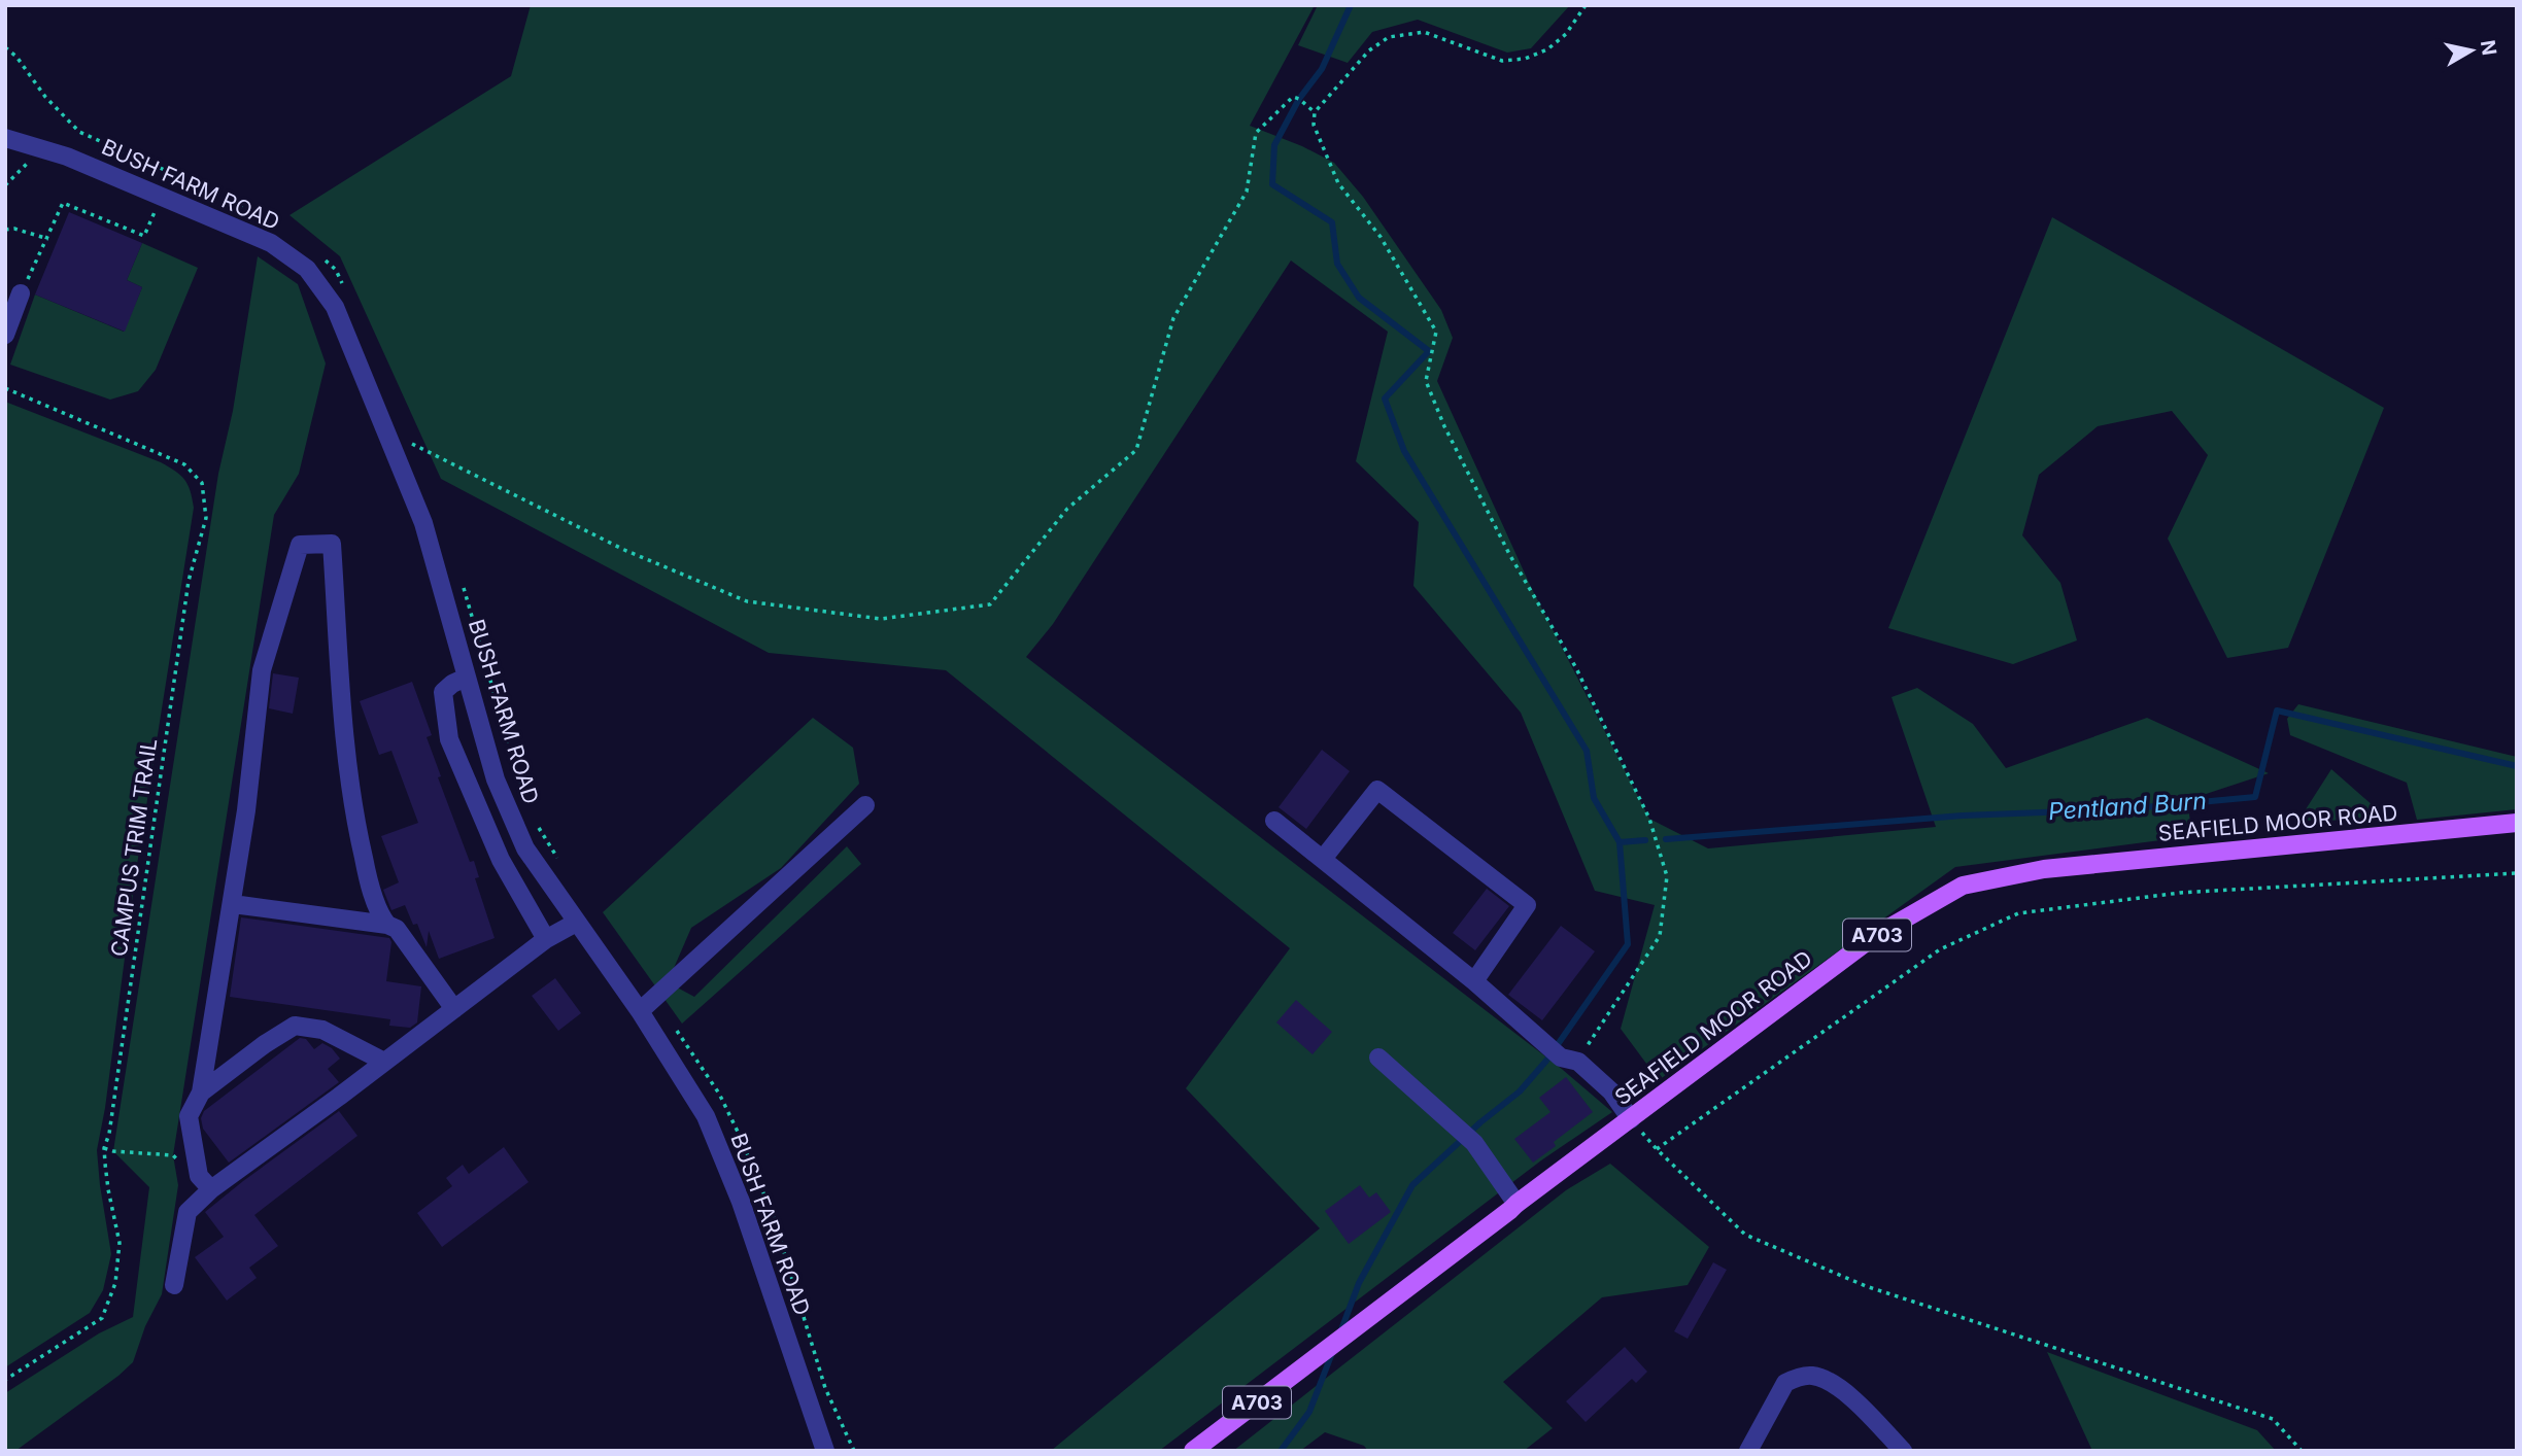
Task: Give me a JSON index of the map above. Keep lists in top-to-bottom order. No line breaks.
{"streets":{"main road":["SEAFIELD MOOR ROAD","A703"],"street":["BUSH FARM ROAD"],"path":["CAMPUS TRIM TRAIL"]},"water":["Pentland Burn"],"north":"right"}
